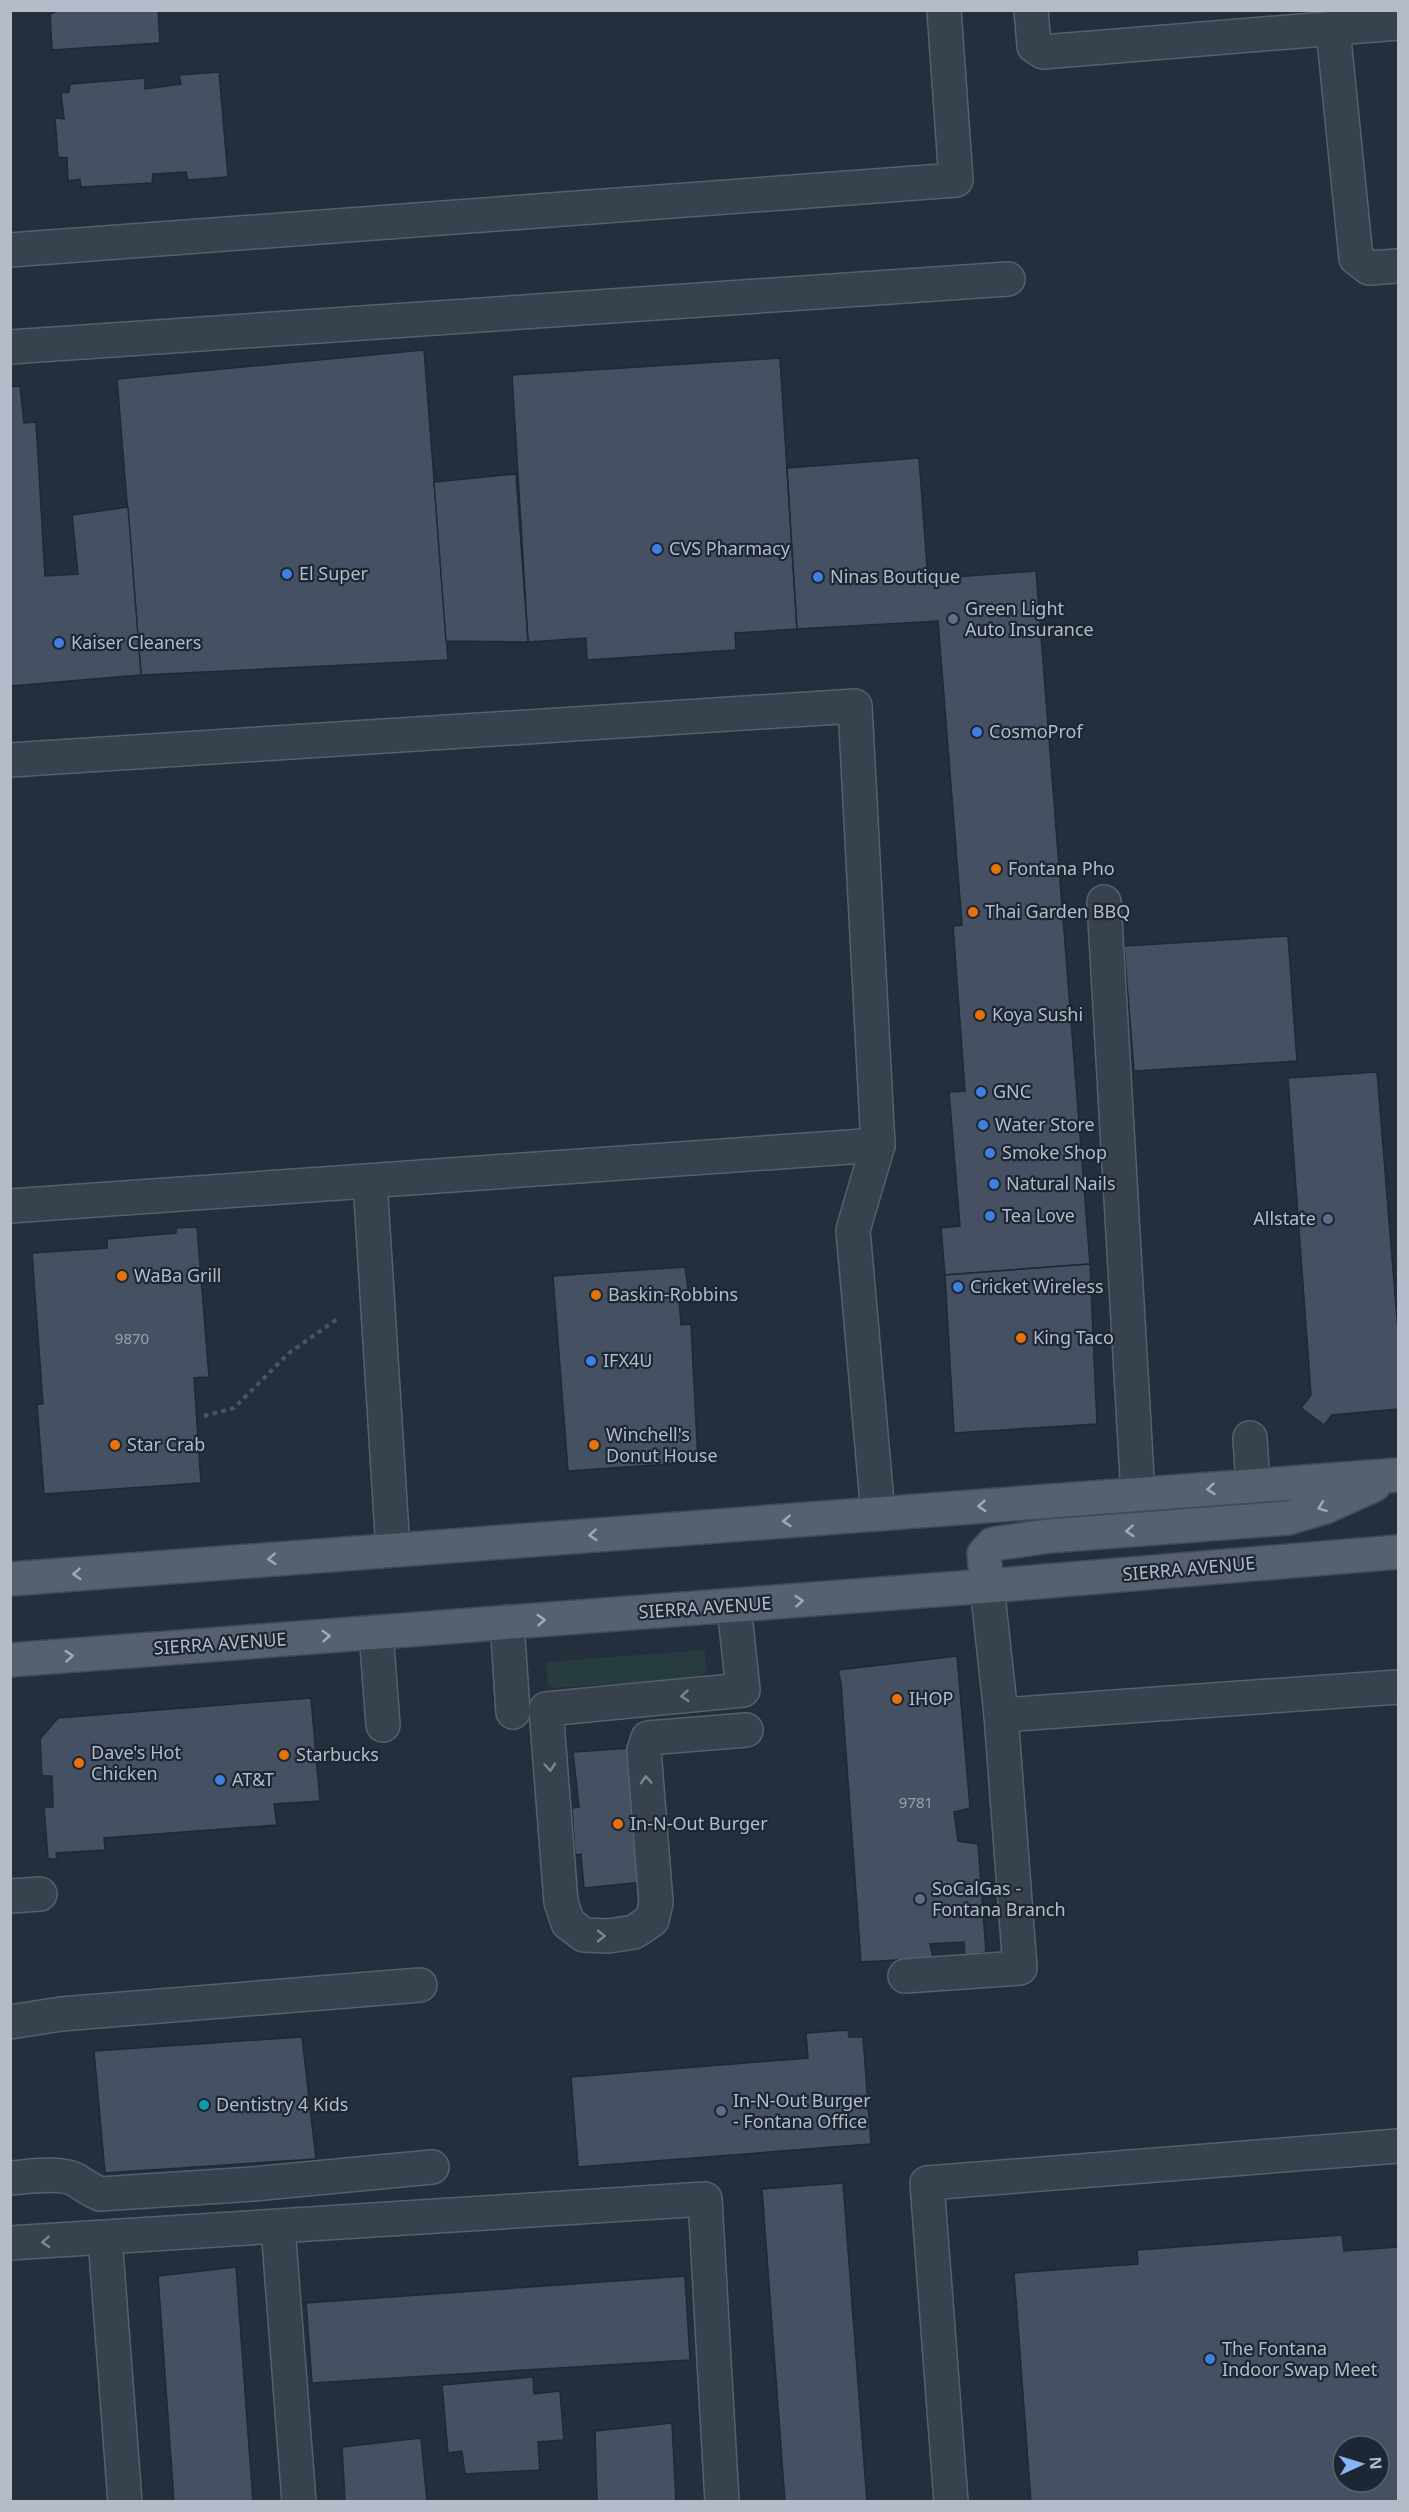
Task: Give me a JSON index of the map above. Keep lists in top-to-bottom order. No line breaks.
{"streets":{"main road":["SIERRA AVENUE"]},"places":["CVS Pharmacy","El Super","Ninas Boutique","Green Light Auto Insurance","Kaiser Cleaners","CosmoProf","Fontana Pho","Thai Garden BBQ","Koya Sushi","GNC","Water Store","Smoke Shop","Natural Nails","Tea Love","Allstate","WaBa Grill","Cricket Wireless","Baskin-Robbins","King Taco","IFX4U","Star Crab","Winchell's Donut House","IHOP","Starbucks","Dave's Hot Chicken","AT&T","In-N-Out Burger","SoCalGas - Fontana Branch","Dentistry 4 Kids","In-N-Out Burger - Fontana Office","The Fontana Indoor Swap Meet"],"house_numbers":["9870","9781"],"north":"right"}
